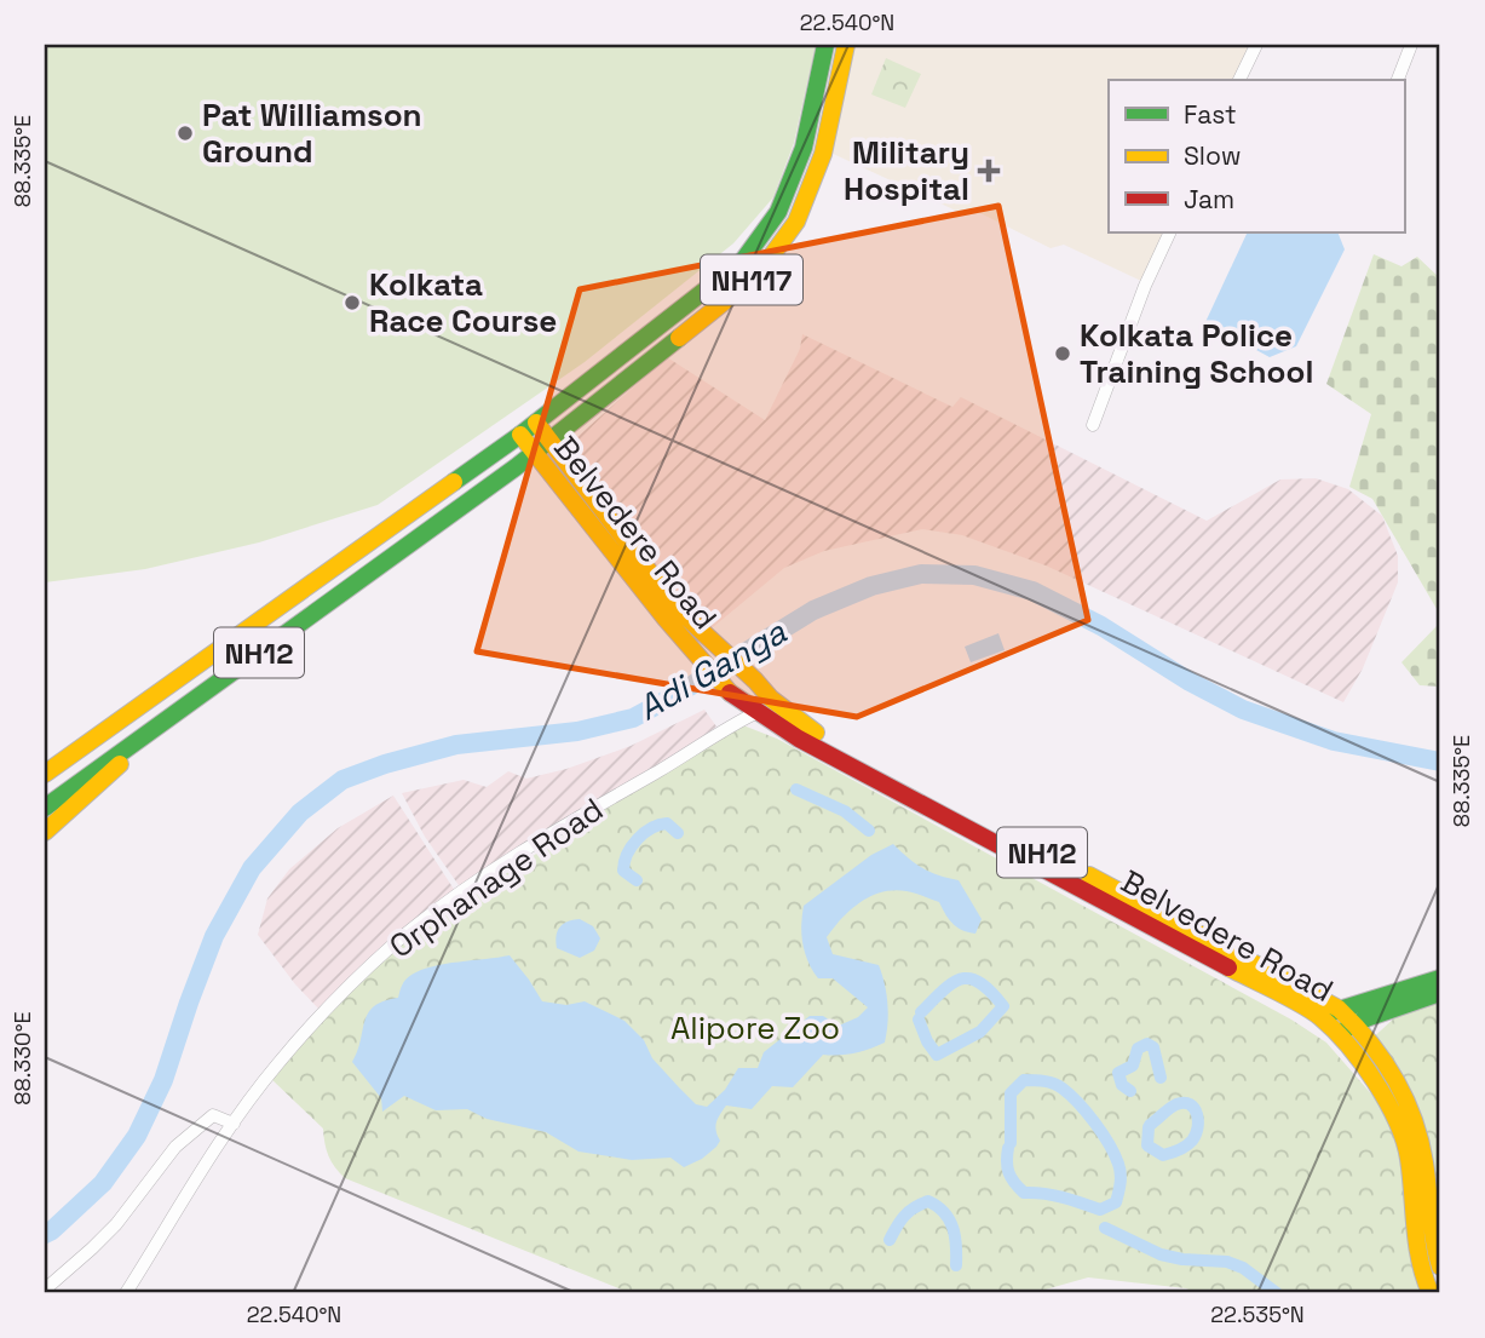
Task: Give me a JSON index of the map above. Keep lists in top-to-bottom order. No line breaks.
{"streets":{"main road":["NH117","Belvedere Road","NH12"],"street":["Orphanage Road"]},"crossings":[["NH117","Belvedere Road"],["NH117","NH12"],["Belvedere Road","NH12"],["Belvedere Road","Orphanage Road"]],"water":["Adi Ganga"],"parks":["Alipore Zoo"],"places":{"other":["Pat Williamson Ground","Kolkata Race Course","Kolkata Police Training School"],"health":["Military Hospital"]},"legend":["Fast","Slow","Jam"],"coordinates":["22.540°N","88.335°E","88.330°E","22.535°N"]}
